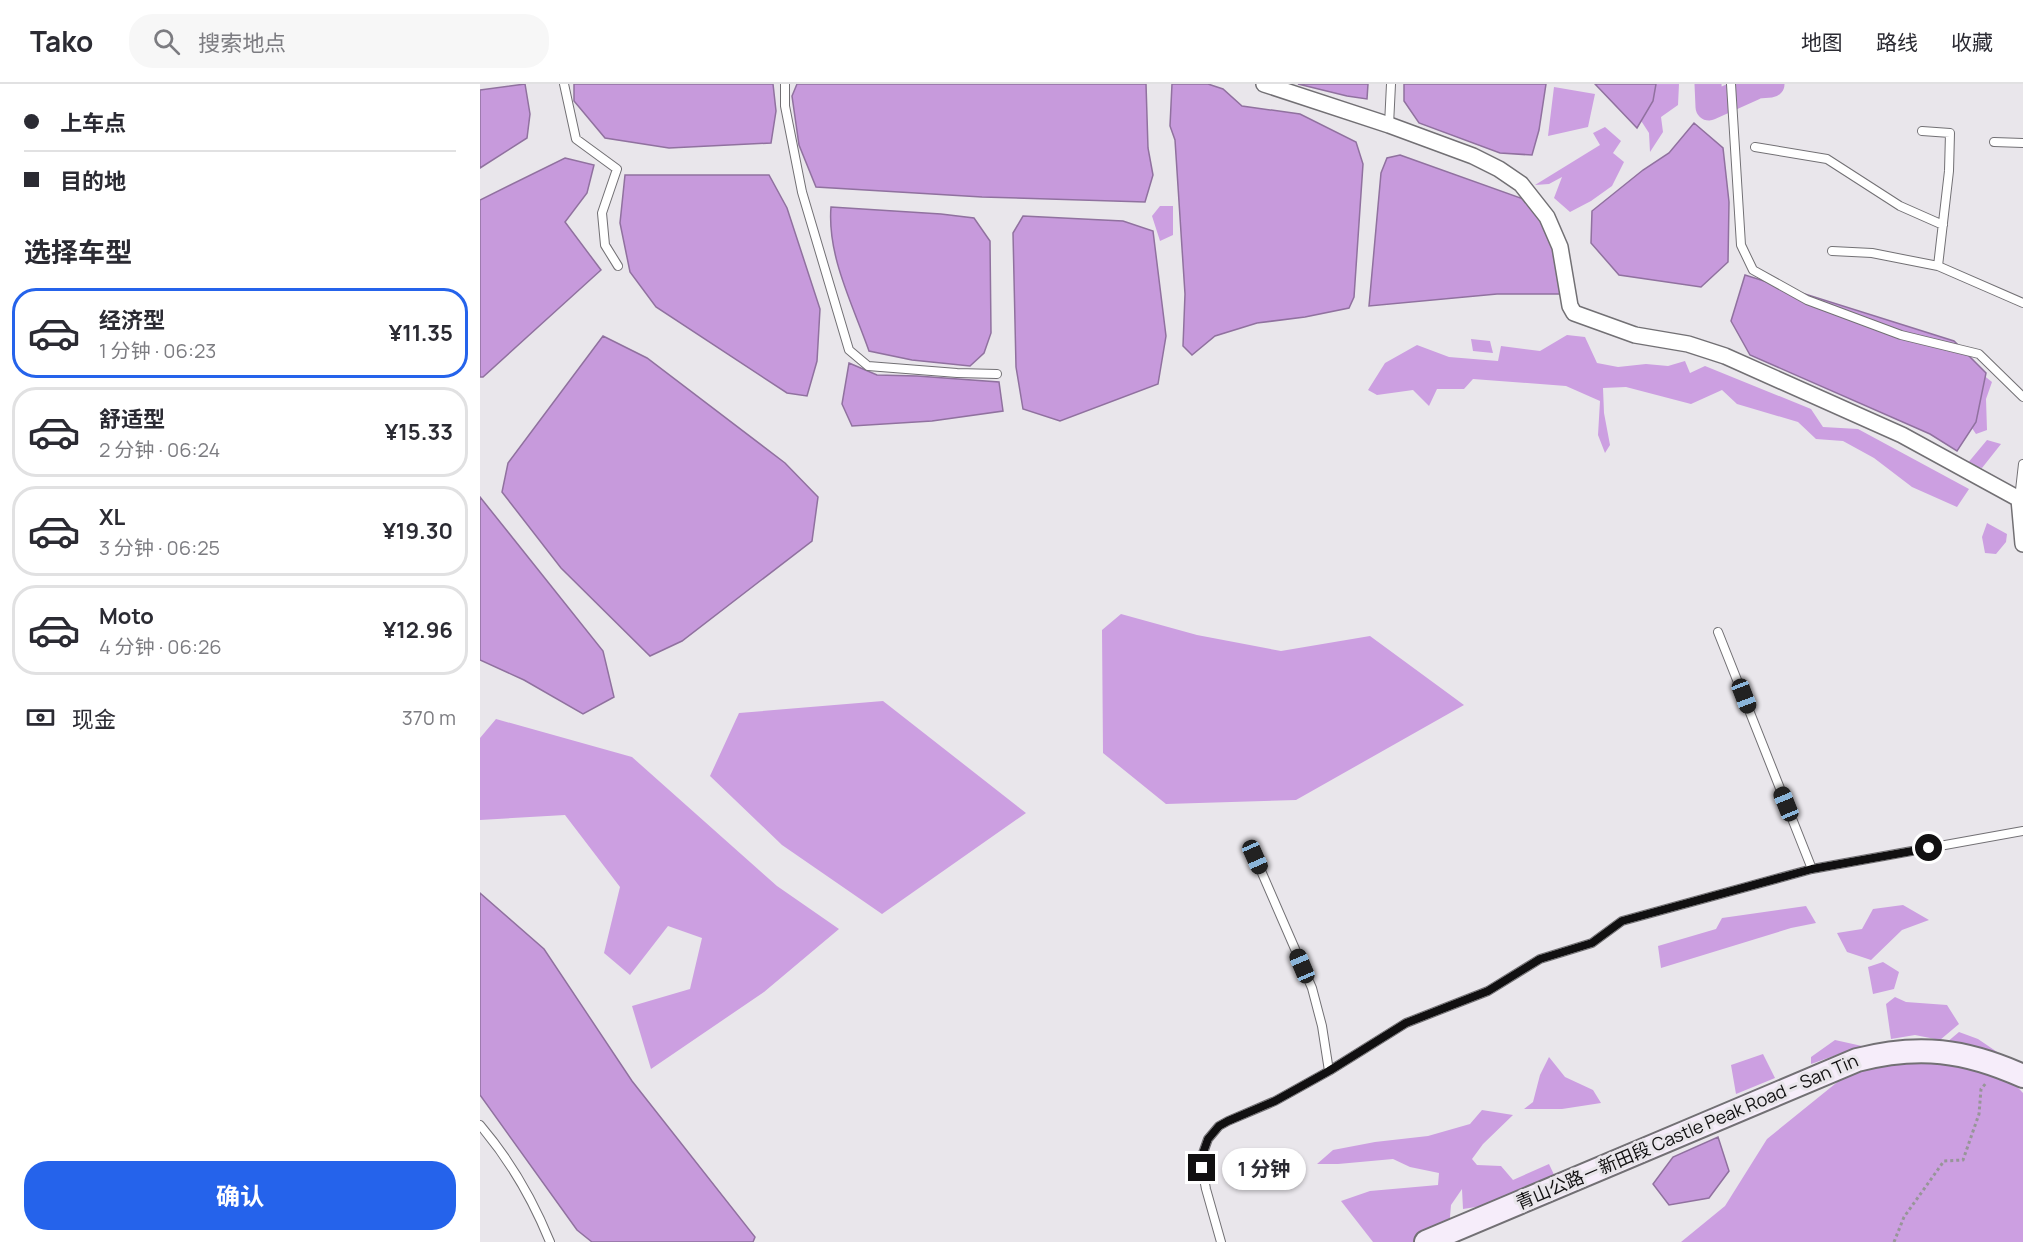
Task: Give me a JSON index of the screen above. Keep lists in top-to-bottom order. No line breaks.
{"streets":{"main road":["青山公路－新田段 Castle Peak Road – San Tin"]},"page":{"header":"Tako","search":"搜索地点","nav":["地图","路线","收藏"],"banner":["上车点","目的地"],"heading":"选择车型","list":[{"name":"经济型","note":"1 分钟 · 06:23","value":"¥11.35"},{"name":"舒适型","note":"2 分钟 · 06:24","value":"¥15.33"},{"name":"XL","note":"3 分钟 · 06:25","value":"¥19.30"},{"name":"Moto","note":"4 分钟 · 06:26","value":"¥12.96"}],"pay":["现金","370 m"],"bubble":"1 分钟","buttons":"确认"}}
